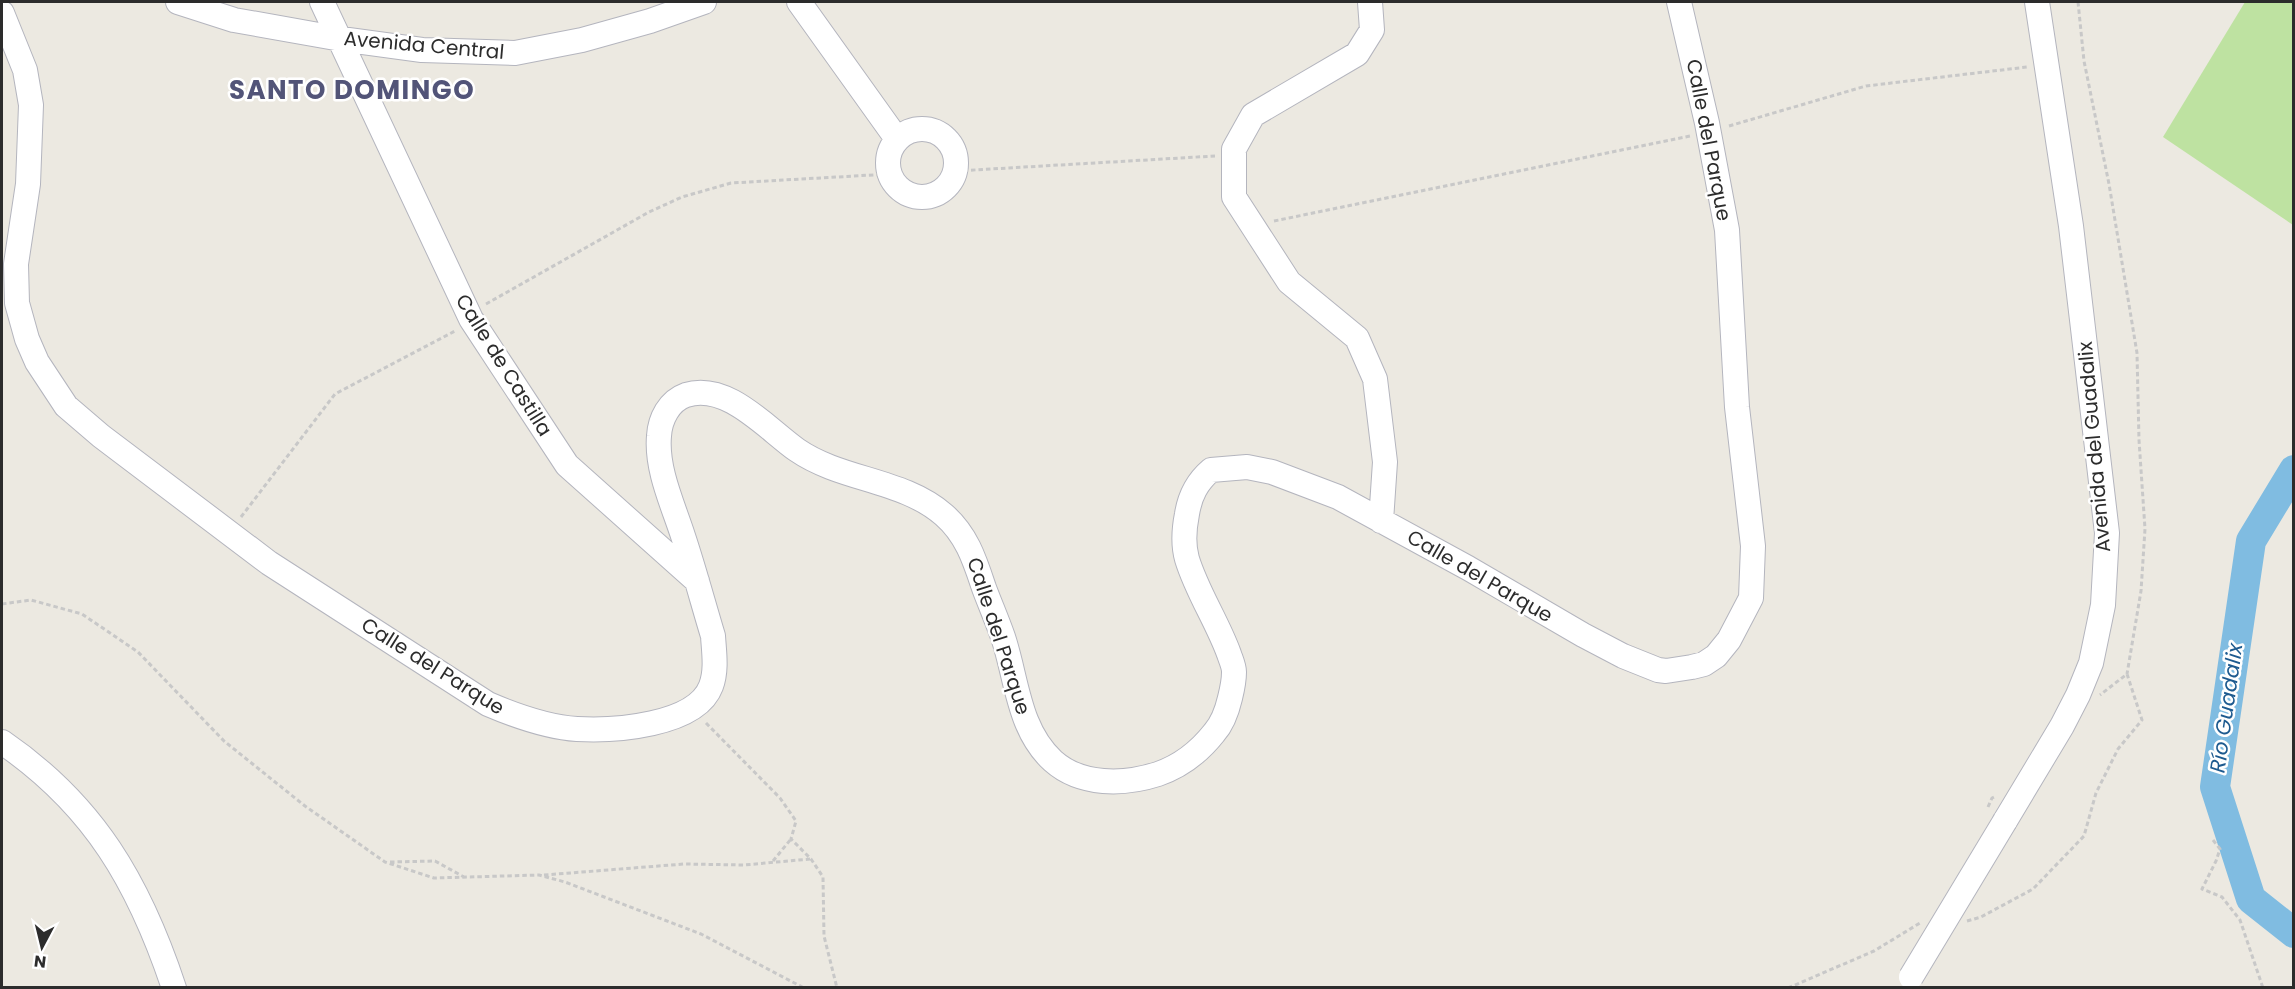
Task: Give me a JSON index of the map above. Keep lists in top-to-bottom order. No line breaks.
{"streets":{"street":["Avenida Central","Calle del Parque","Calle de Castilla","Avenida del Guadalix"]},"crossings":[["Avenida Central","Calle de Castilla"],["Calle del Parque","Calle de Castilla"]],"districts":["SANTO DOMINGO"],"water":["Río Guadalix"],"north":"bottom"}
